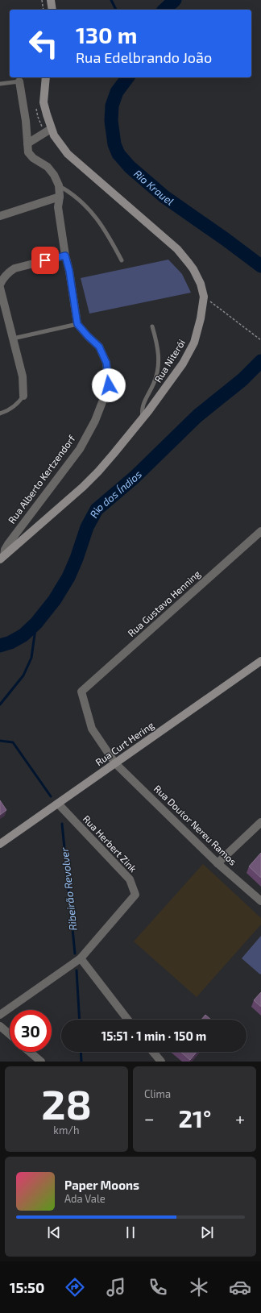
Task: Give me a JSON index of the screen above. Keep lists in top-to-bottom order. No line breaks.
{"streets":{"main road":["Rua Niterói","Rua Curt Hering"],"street":["Rua Alberto Kertzendorf","Rua Gustavo Henning","Rua Doutor Nereu Ramos","Rua Herbert Zink"]},"crossings":[["Rua Niterói","Rua Alberto Kertzendorf"],["Rua Gustavo Henning","Rua Doutor Nereu Ramos"],["Rua Curt Hering","Rua Doutor Nereu Ramos"],["Rua Curt Hering","Rua Herbert Zink"]],"water":["Rio Krauel","Rio dos Índios","Ribeirão Revolver"],"page":{"turn":["130 m","Rua Edelbrando João"],"limit":"30","trip":"15:51 · 1 min · 150 m","tile":[["28","km/h"],"Clima"],"heat":["−","21°","+"],"song":["Paper Moons","Ada Vale"],"tabs":"15:50"}}
